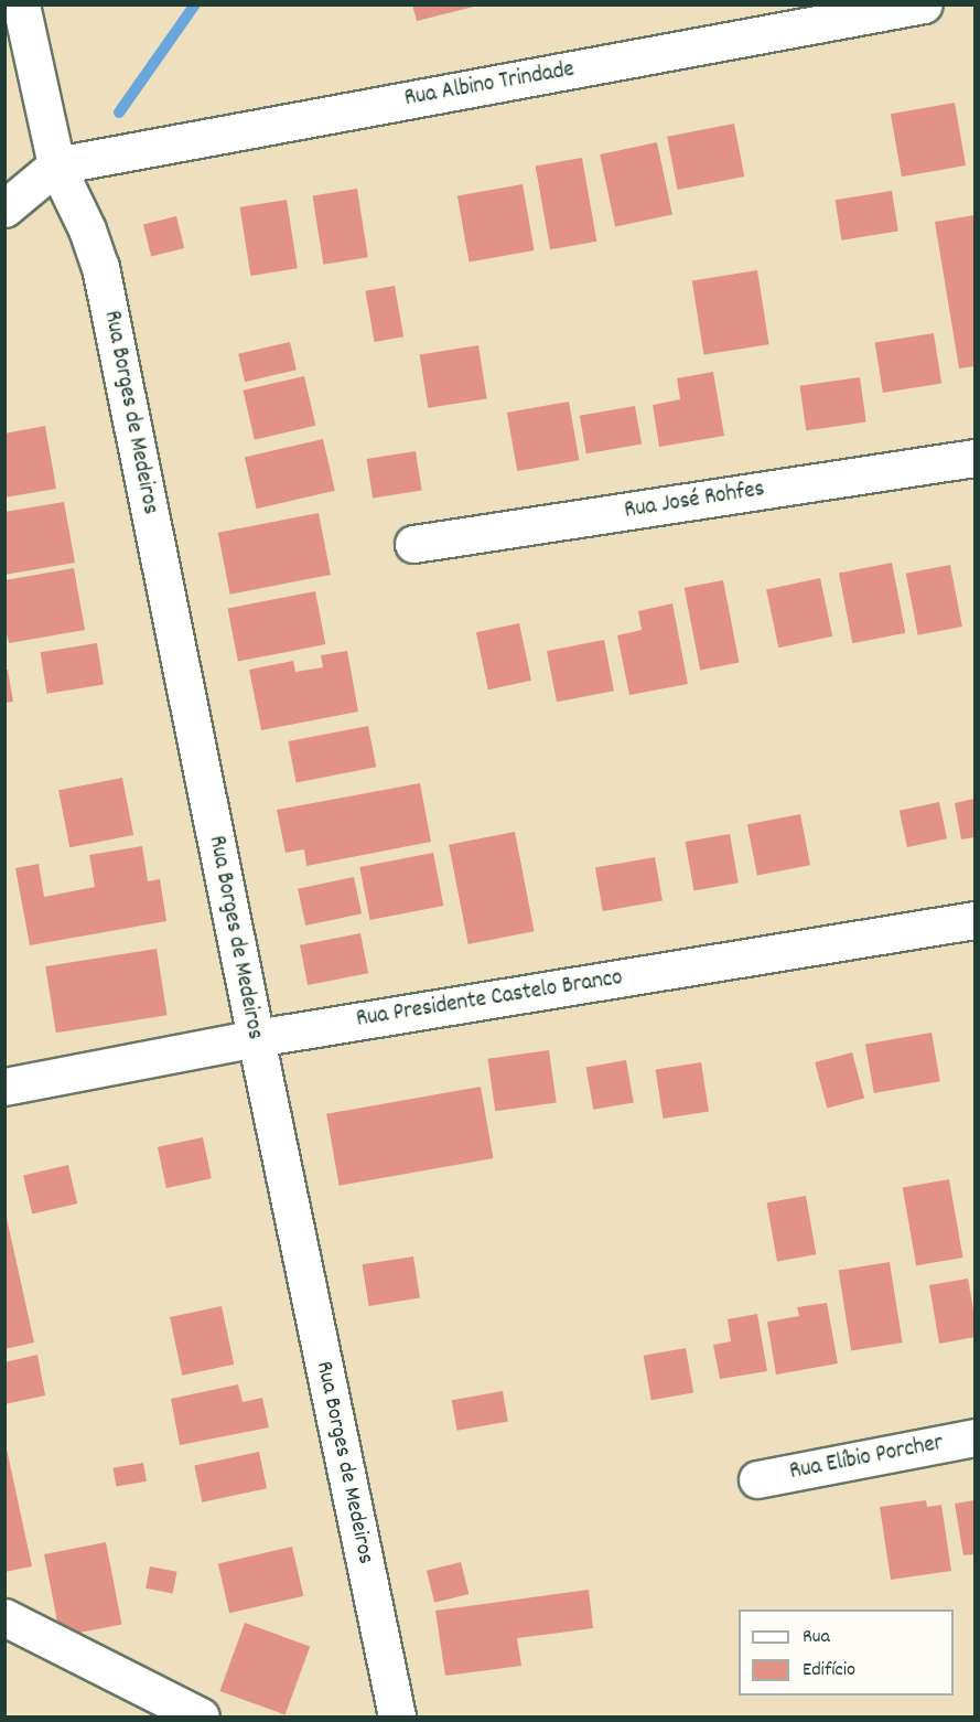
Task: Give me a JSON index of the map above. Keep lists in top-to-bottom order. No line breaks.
{"streets":{"street":["Rua Albino Trindade","Rua Borges de Medeiros","Rua José Rohfes","Rua Presidente Castelo Branco","Rua Elíbio Porcher"]},"crossings":[["Rua Albino Trindade","Rua Borges de Medeiros"],["Rua Borges de Medeiros","Rua Presidente Castelo Branco"]],"legend":["Rua","Edifício"]}
